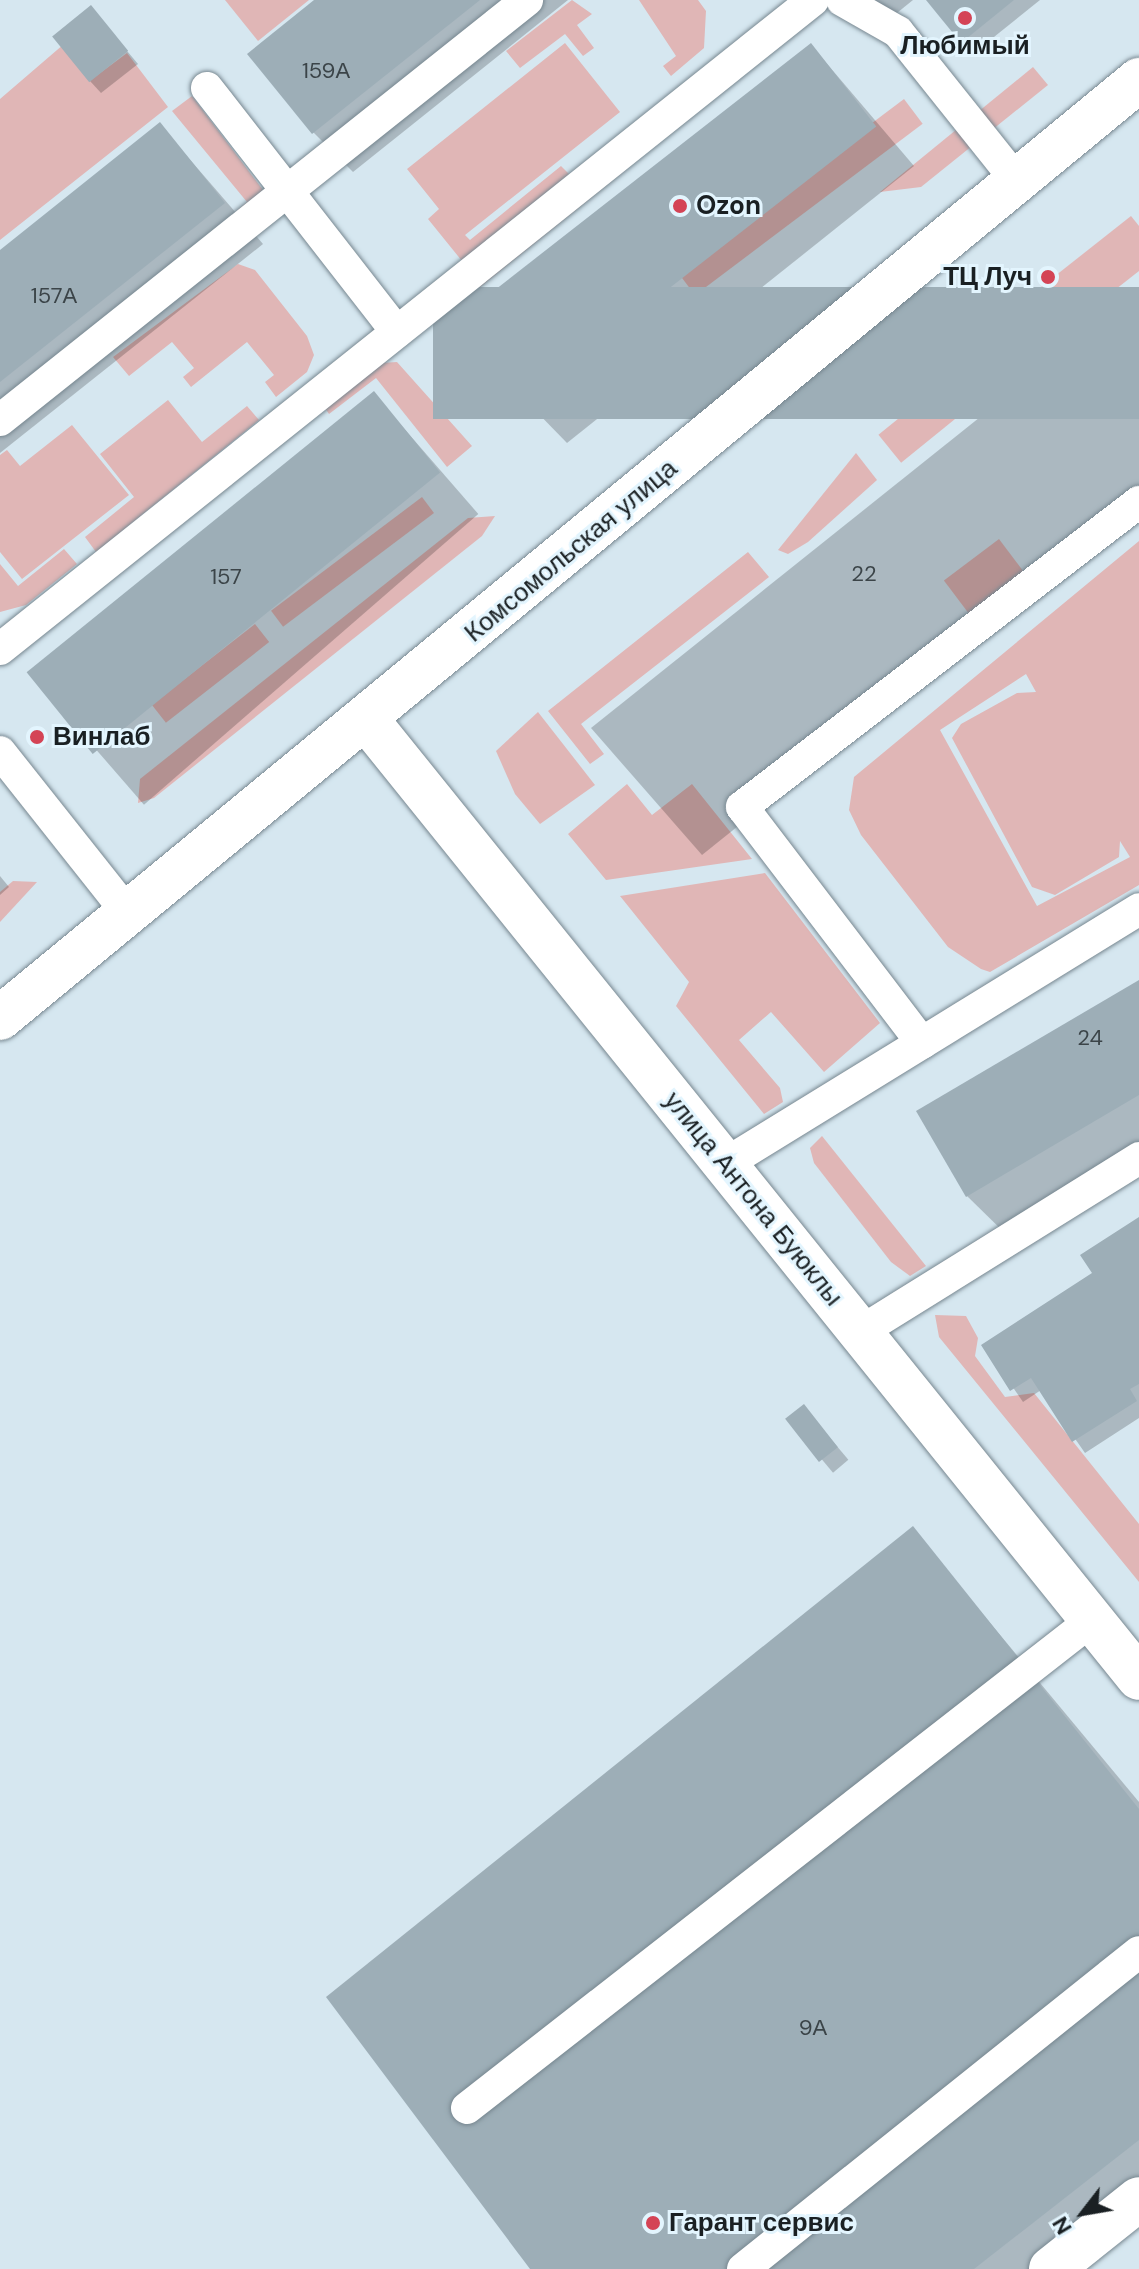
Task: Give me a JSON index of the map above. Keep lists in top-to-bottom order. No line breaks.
{"streets":{"main road":["Комсомольская улица","улица Антона Буюклы"]},"crossings":[["Комсомольская улица","улица Антона Буюклы"]],"places":["Любимый","Ozon","ТЦ Луч","Винлаб","Гарант сервис"],"house_numbers":["159А","157А","22","157","24","9А"],"north":"bottom left"}
